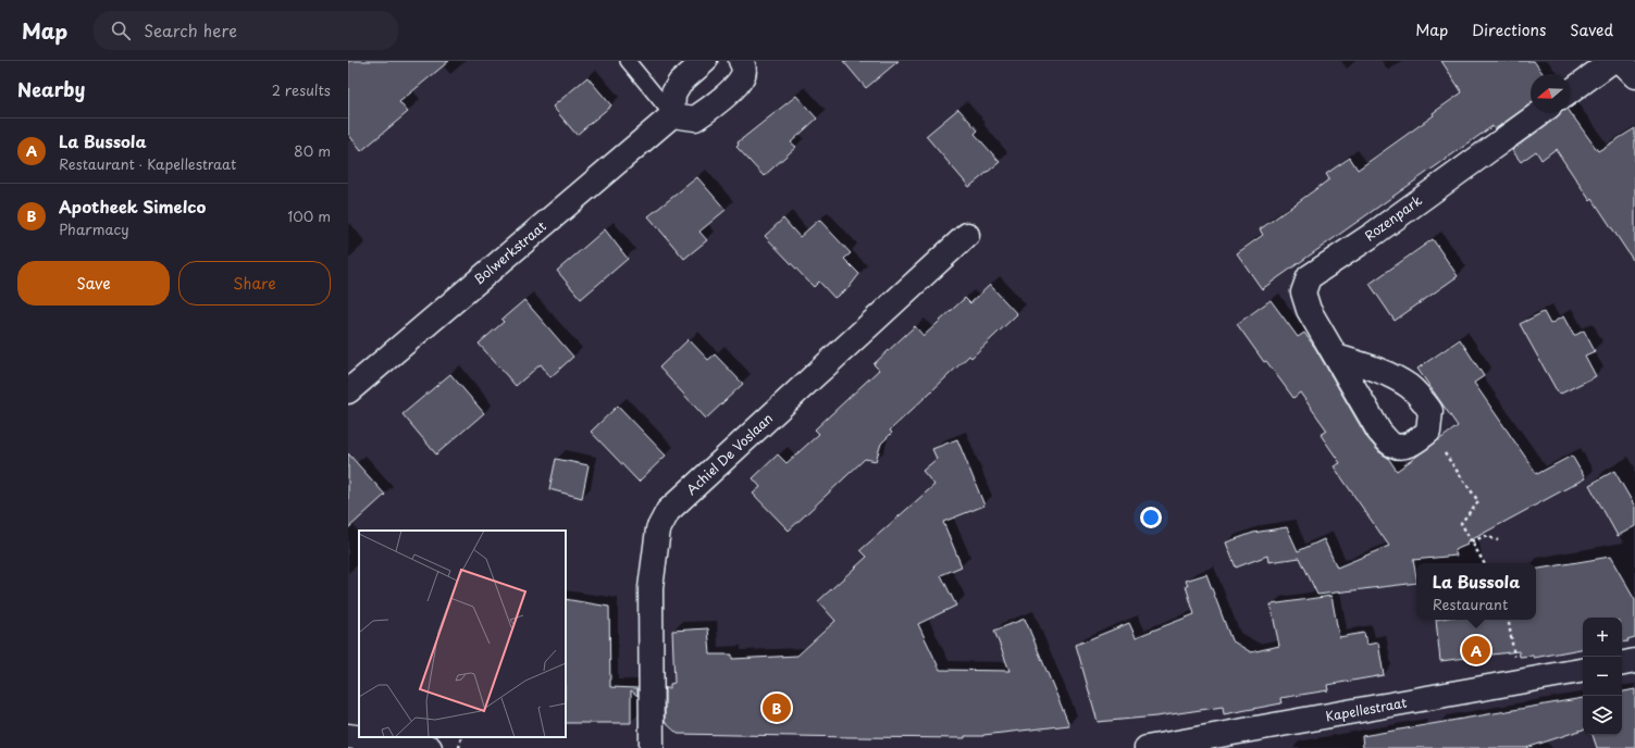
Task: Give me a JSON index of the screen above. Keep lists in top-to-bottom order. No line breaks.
{"streets":{"street":["Rozenpark","Bolwerkstraat","Achiel De Voslaan","Kapellestraat"]},"north":"left","page":{"header":"Map","search":"Search here","nav":["Map","Directions","Saved"],"heading":["Nearby","2 results"],"list":[{"mark":"A","name":"La Bussola","note":"Restaurant · Kapellestraat","value":"80 m"},{"mark":"B","name":"Apotheek Simelco","note":"Pharmacy","value":"100 m"}],"buttons":["Save","Share"],"popup":["La Bussola","Restaurant"],"map_buttons":["+","−"],"pins":["A","B"]}}
